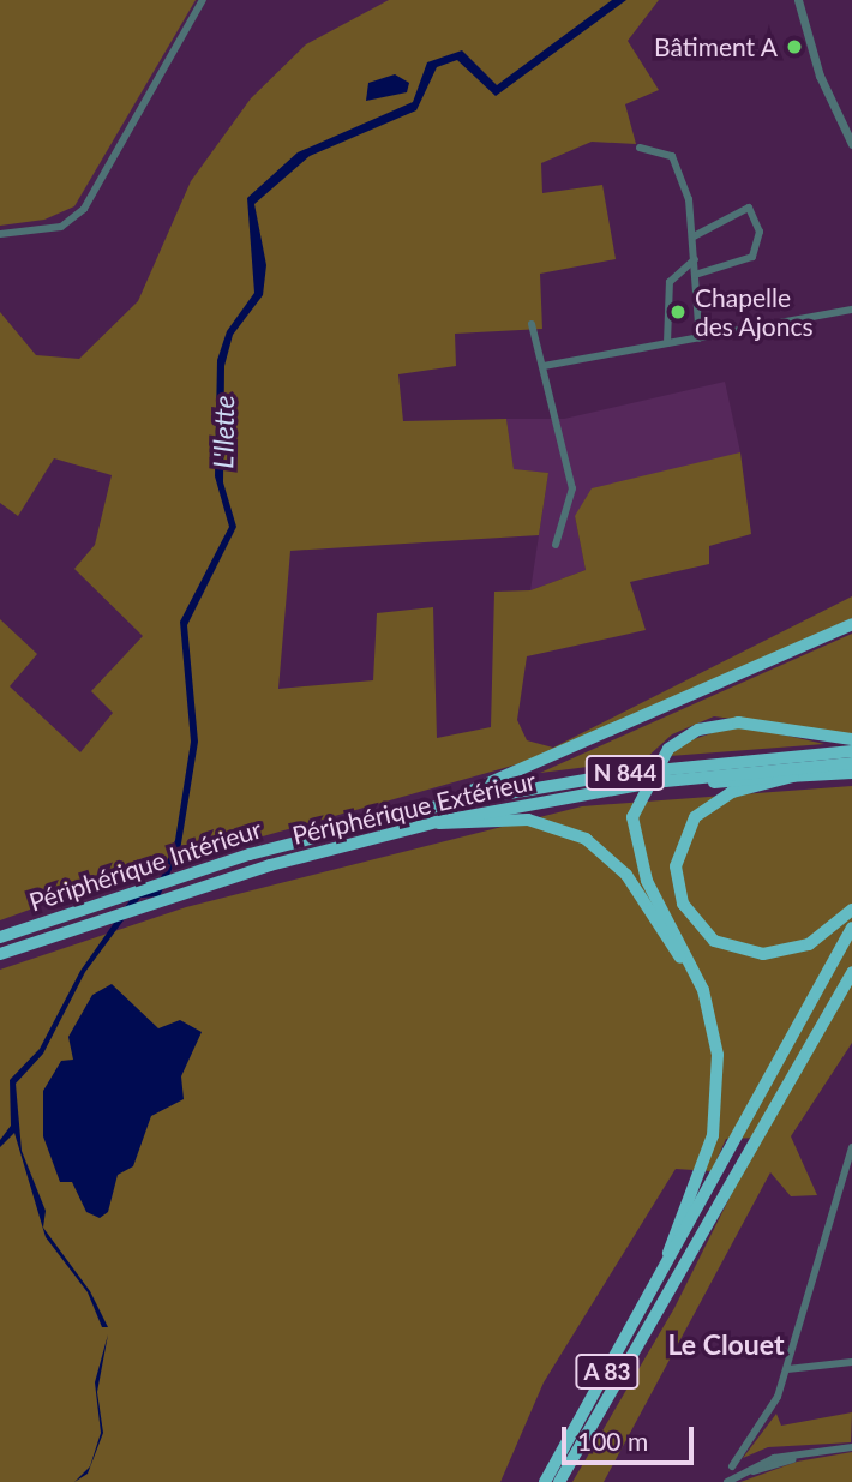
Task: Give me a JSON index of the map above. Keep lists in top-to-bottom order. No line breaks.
{"streets":{"highway":["N 844","Périphérique Extérieur","Périphérique Intérieur","A 83"]},"districts":["Le Clouet"],"water":["L'Ilette"],"places":["Bâtiment A","Chapelle des Ajoncs"],"scale_bar":"100 m"}
